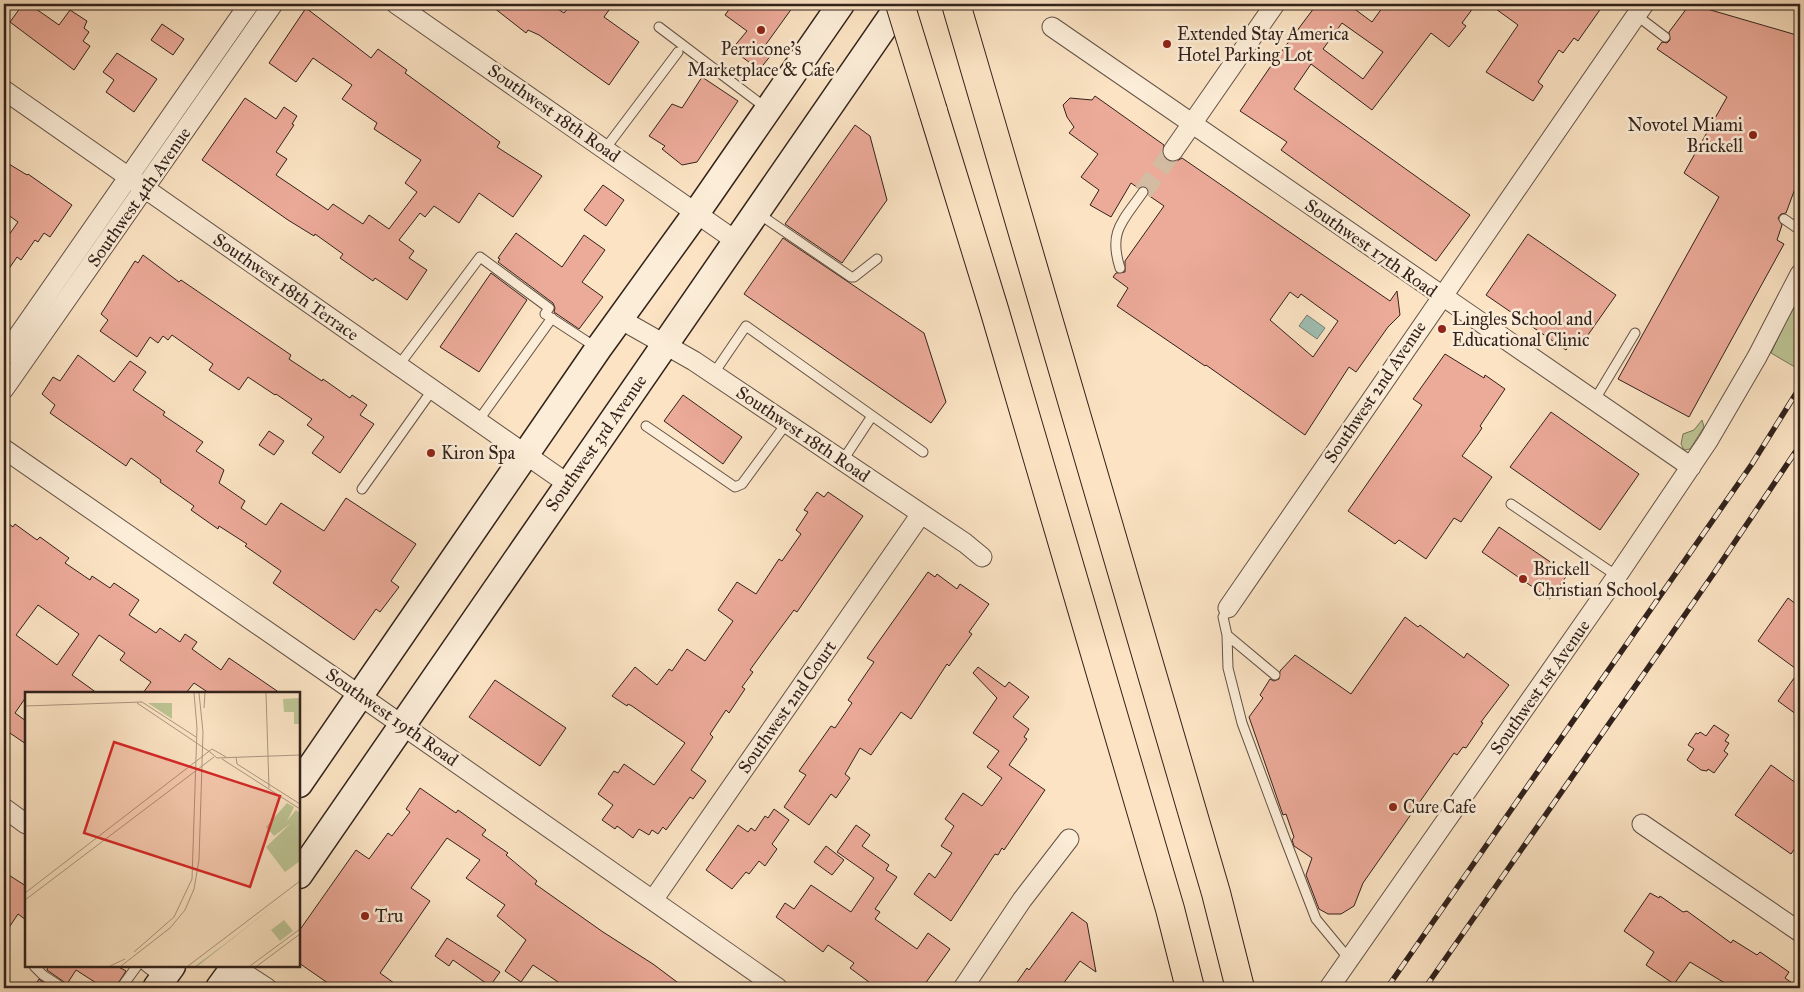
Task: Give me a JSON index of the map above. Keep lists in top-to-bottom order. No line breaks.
{"streets":{"main road":["Southwest 3rd Avenue"],"street":["Southwest 18th Road","Southwest 4th Avenue","Southwest 17th Road","Southwest 18th Terrace","Southwest 2nd Avenue","Southwest 1st Avenue","Southwest 2nd Court","Southwest 19th Road"]},"crossings":[["Southwest 18th Road","Southwest 3rd Avenue"],["Southwest 18th Road","Southwest 2nd Court"],["Southwest 4th Avenue","Southwest 18th Terrace"],["Southwest 17th Road","Southwest 2nd Avenue"],["Southwest 17th Road","Southwest 1st Avenue"],["Southwest 18th Terrace","Southwest 3rd Avenue"],["Southwest 3rd Avenue","Southwest 19th Road"],["Southwest 2nd Court","Southwest 19th Road"]],"places":["Perricone's Marketplace & Cafe","Extended Stay America Hotel Parking Lot","Novotel Miami Brickell","Lingles School and Educational Clinic","Kiron Spa","Brickell Christian School","Cure Cafe","Tru"]}
